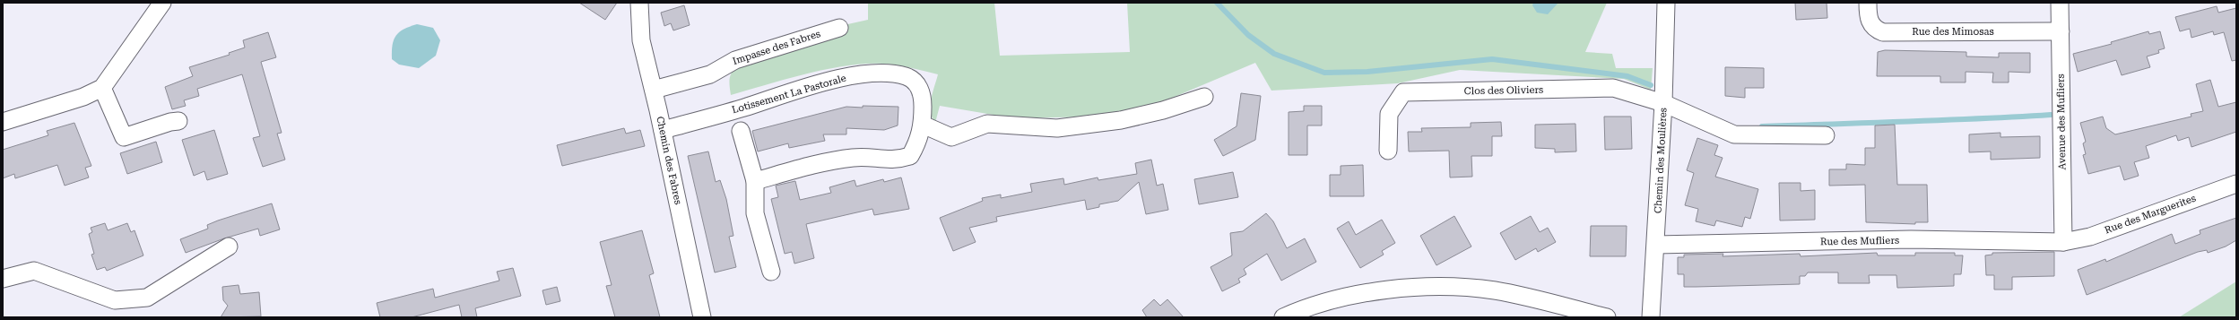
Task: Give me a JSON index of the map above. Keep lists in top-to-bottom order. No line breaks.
{"streets":{"street":["Rue des Mimosas","Impasse des Fabres","Clos des Oliviers","Lotissement La Pastorale","Avenue des Mufliers","Chemin des Fabres","Chemin des Moulières","Rue des Marguerites","Rue des Mufliers"]},"crossings":[["Rue des Mimosas","Avenue des Mufliers"],["Impasse des Fabres","Chemin des Fabres"],["Clos des Oliviers","Chemin des Moulières"],["Lotissement La Pastorale","Chemin des Fabres"],["Avenue des Mufliers","Rue des Marguerites"],["Avenue des Mufliers","Rue des Mufliers"],["Chemin des Moulières","Rue des Mufliers"],["Rue des Marguerites","Rue des Mufliers"]]}
